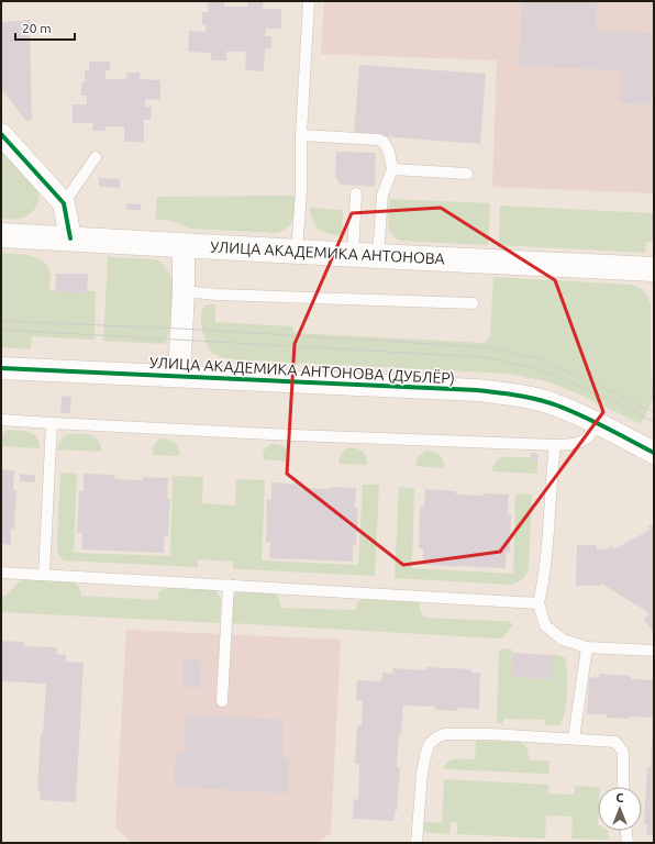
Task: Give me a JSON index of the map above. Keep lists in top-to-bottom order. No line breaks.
{"streets":{"main road":["УЛИЦА АКАДЕМИКА АНТОНОВА"],"street":["УЛИЦА АКАДЕМИКА АНТОНОВА (ДУБЛЁР)"]},"scale_bar":"20 m","north":"top"}
